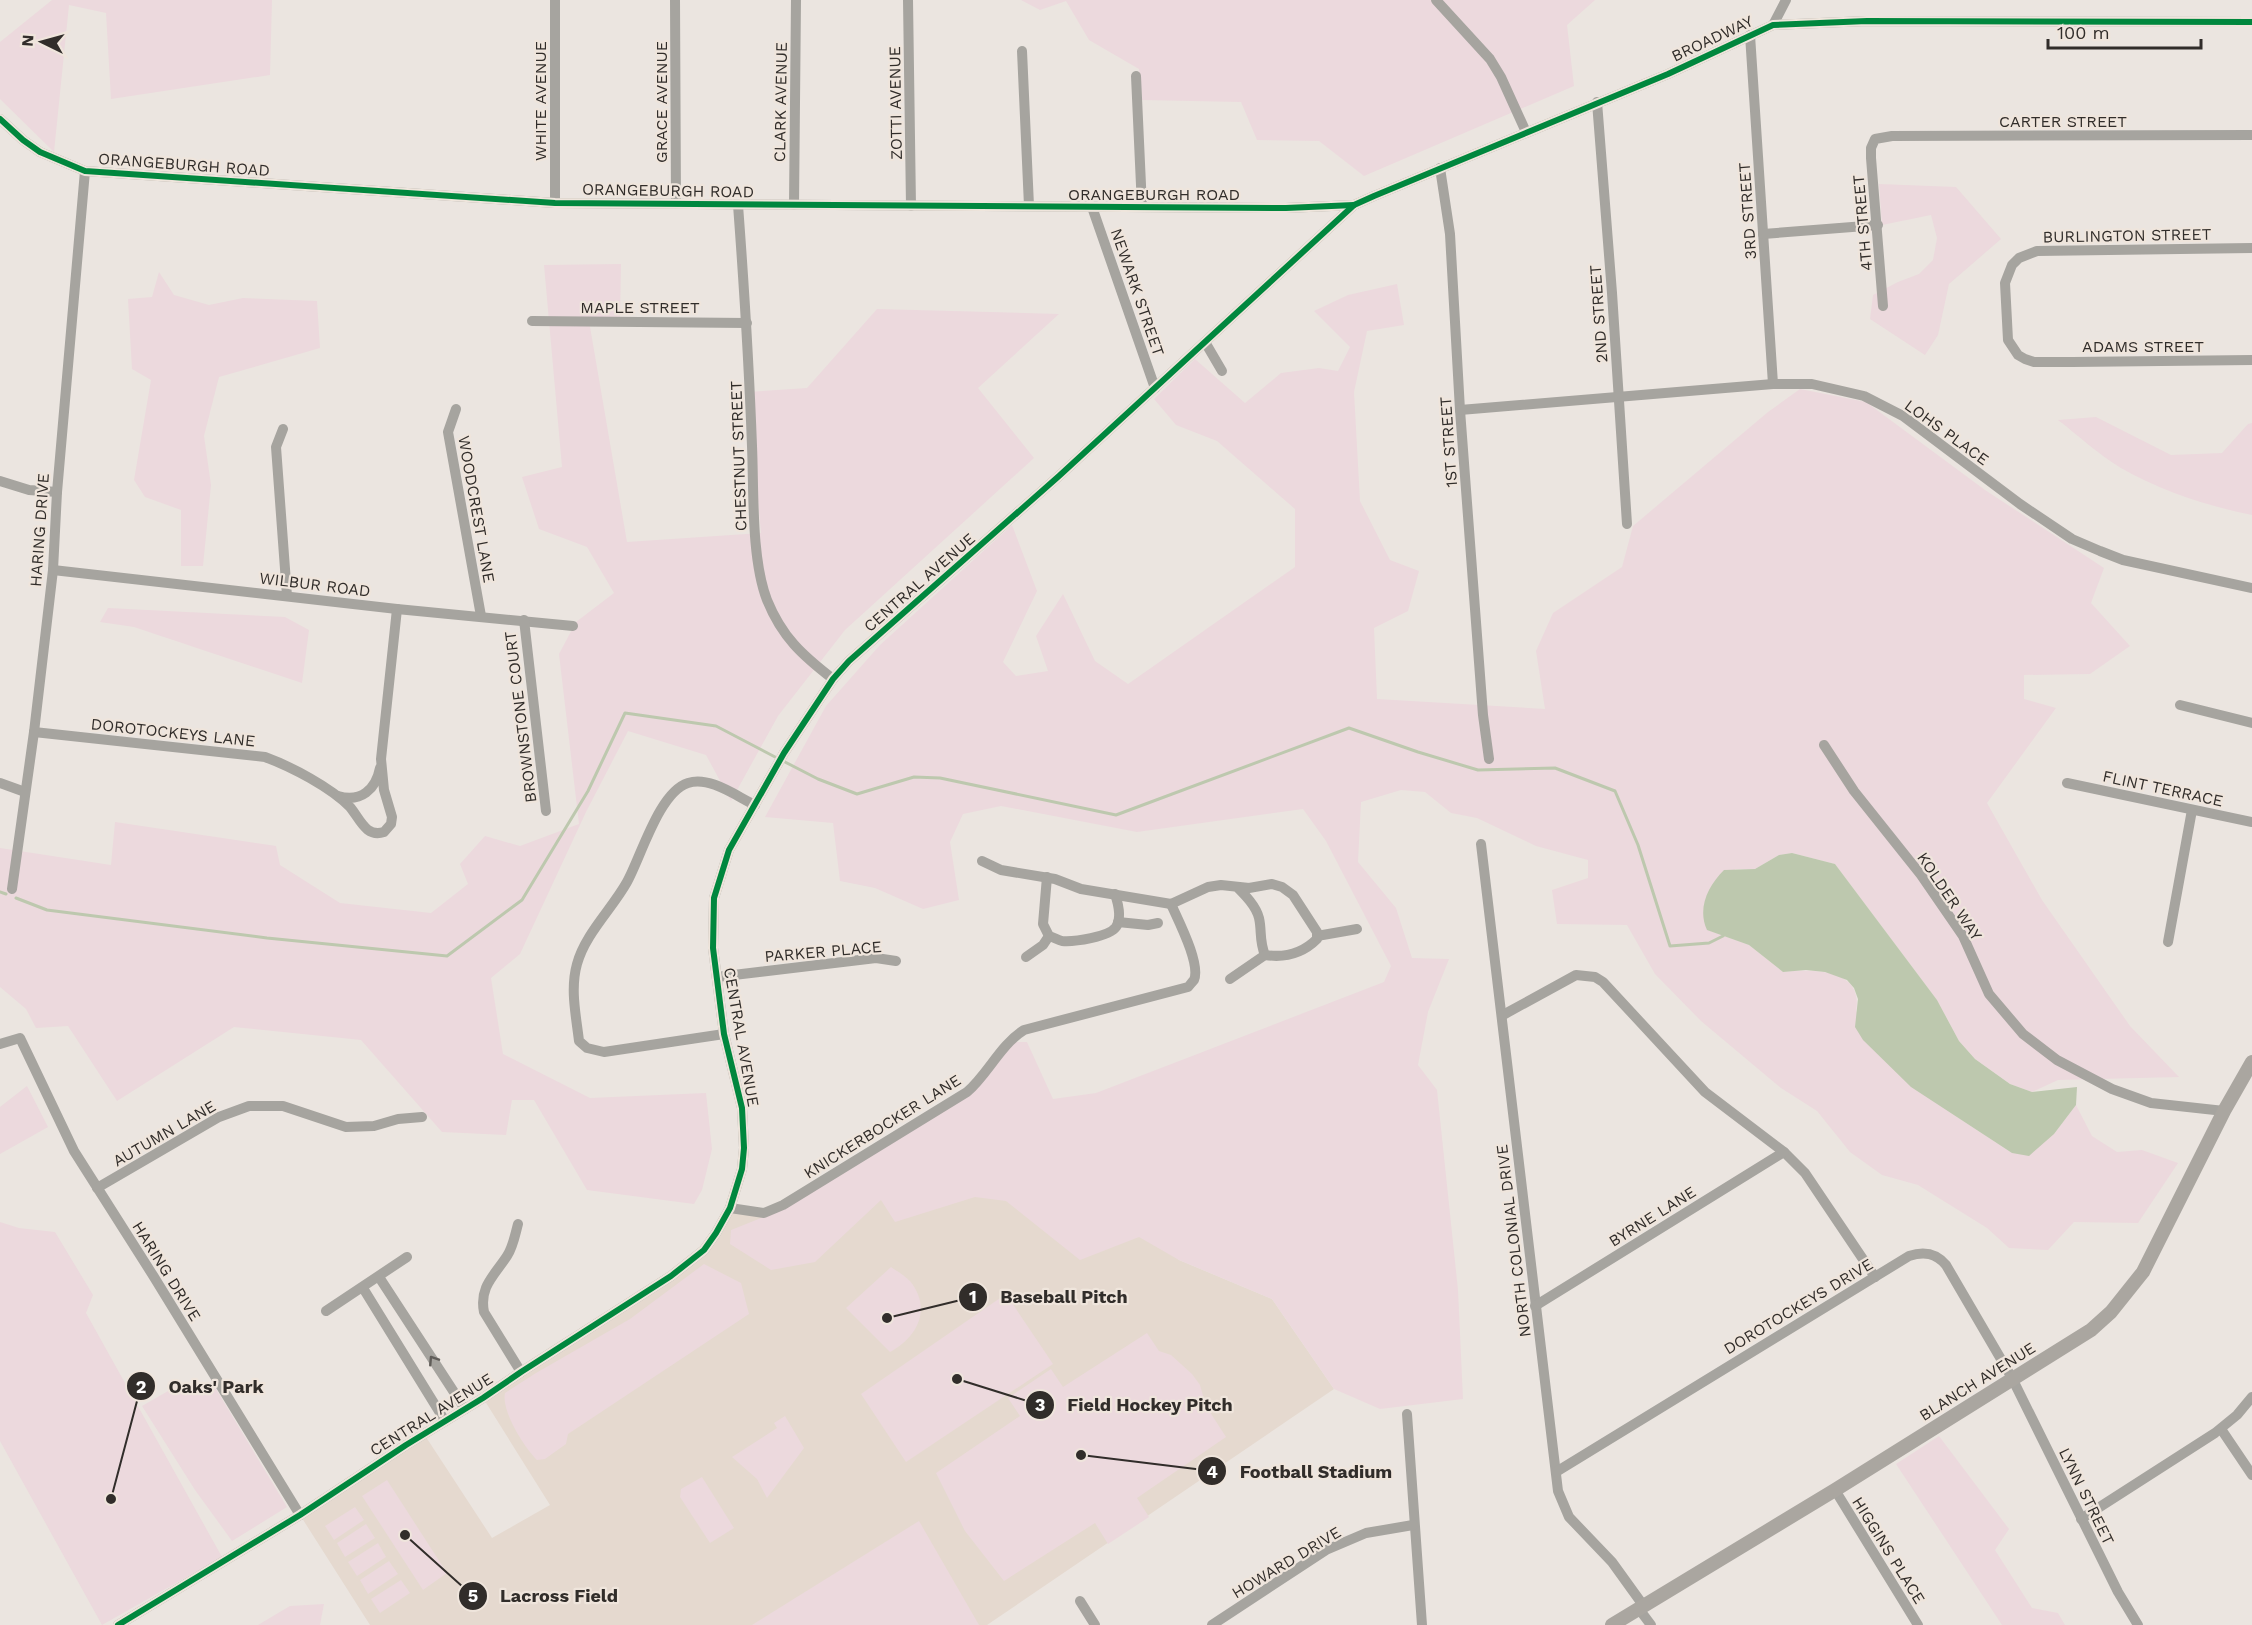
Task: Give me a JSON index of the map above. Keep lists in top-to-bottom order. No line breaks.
{"streets":{"main road":["BLANCH AVENUE"],"street":["BROADWAY","WHITE AVENUE","GRACE AVENUE","CLARK AVENUE","ZOTTI AVENUE","CARTER STREET","ORANGEBURGH ROAD","3RD STREET","4TH STREET","BURLINGTON STREET","NEWARK STREET","MAPLE STREET","2ND STREET","ADAMS STREET","LOHS PLACE","1ST STREET","CHESTNUT STREET","WOODCREST LANE","HARING DRIVE","CENTRAL AVENUE","WILBUR ROAD","BROWNSTONE COURT","DOROTOCKEYS LANE","FLINT TERRACE","KOLDER WAY","PARKER PLACE","KNICKERBOCKER LANE","AUTUMN LANE","BYRNE LANE","NORTH COLONIAL DRIVE","DOROTOCKEYS DRIVE","LYNN STREET","HIGGINS PLACE","HOWARD DRIVE"]},"crossings":[["BROADWAY","ORANGEBURGH ROAD"],["BROADWAY","3RD STREET"],["BROADWAY","2ND STREET"],["BROADWAY","1ST STREET"],["BROADWAY","CENTRAL AVENUE"],["WHITE AVENUE","ORANGEBURGH ROAD"],["GRACE AVENUE","ORANGEBURGH ROAD"],["CLARK AVENUE","ORANGEBURGH ROAD"],["ZOTTI AVENUE","ORANGEBURGH ROAD"],["CARTER STREET","4TH STREET"],["ORANGEBURGH ROAD","NEWARK STREET"],["ORANGEBURGH ROAD","CHESTNUT STREET"],["ORANGEBURGH ROAD","HARING DRIVE"],["ORANGEBURGH ROAD","CENTRAL AVENUE"],["3RD STREET","LOHS PLACE"],["BURLINGTON STREET","ADAMS STREET"],["NEWARK STREET","CENTRAL AVENUE"],["MAPLE STREET","CHESTNUT STREET"],["2ND STREET","LOHS PLACE"],["LOHS PLACE","1ST STREET"],["CHESTNUT STREET","CENTRAL AVENUE"],["WOODCREST LANE","WILBUR ROAD"],["HARING DRIVE","CENTRAL AVENUE"],["HARING DRIVE","WILBUR ROAD"],["HARING DRIVE","DOROTOCKEYS LANE"],["HARING DRIVE","AUTUMN LANE"],["CENTRAL AVENUE","PARKER PLACE"],["CENTRAL AVENUE","KNICKERBOCKER LANE"],["WILBUR ROAD","BROWNSTONE COURT"],["WILBUR ROAD","DOROTOCKEYS LANE"],["KOLDER WAY","BLANCH AVENUE"],["BYRNE LANE","NORTH COLONIAL DRIVE"],["NORTH COLONIAL DRIVE","DOROTOCKEYS DRIVE"],["NORTH COLONIAL DRIVE","BLANCH AVENUE"],["DOROTOCKEYS DRIVE","BLANCH AVENUE"],["DOROTOCKEYS DRIVE","LYNN STREET"],["BLANCH AVENUE","LYNN STREET"],["BLANCH AVENUE","HIGGINS PLACE"]],"places":["Baseball Pitch","Field Hockey Pitch","Football Stadium","Oaks' Park","Lacross Field"],"scale_bar":"100 m","north":"left"}
